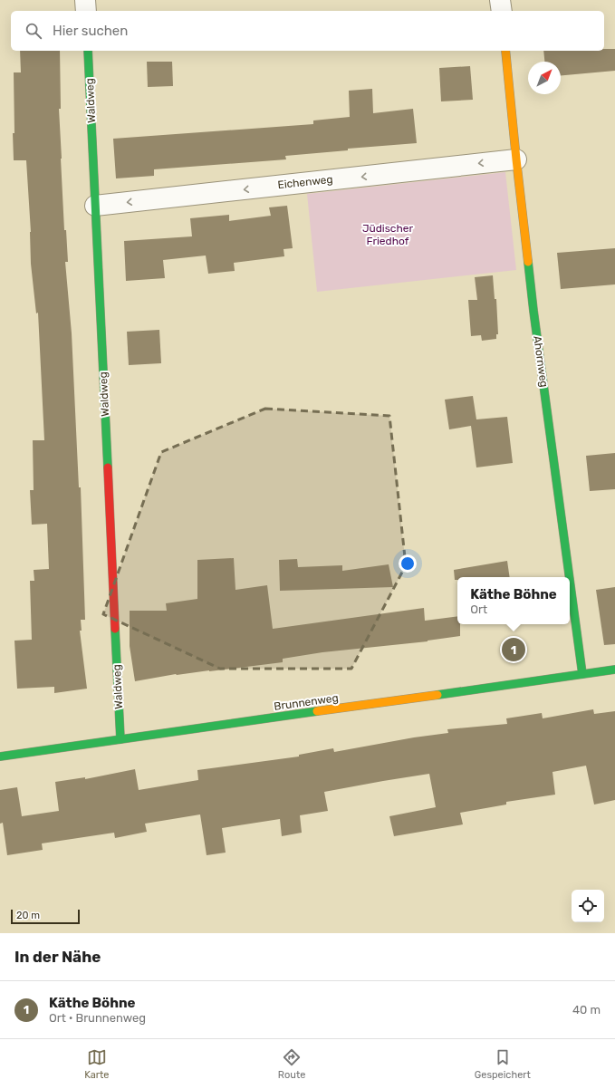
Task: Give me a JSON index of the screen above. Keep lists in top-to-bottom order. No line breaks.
{"streets":{"street":["Waldweg","Eichenweg","Ahornweg","Brunnenweg"]},"crossings":[["Waldweg","Eichenweg"],["Waldweg","Brunnenweg"],["Eichenweg","Ahornweg"],["Ahornweg","Brunnenweg"]],"one_way":["Eichenweg"],"parks":["Jüdischer Friedhof"],"scale_bar":"20 m","north":"top right","page":{"search":"Hier suchen","popup":["Käthe Böhne","Ort"],"pins":"1","scale":"20 m","heading":"In der Nähe","list":[{"mark":"1","name":"Käthe Böhne","note":"Ort · Brunnenweg","value":"40 m"}],"nav":["Karte","Route","Gespeichert"]}}
